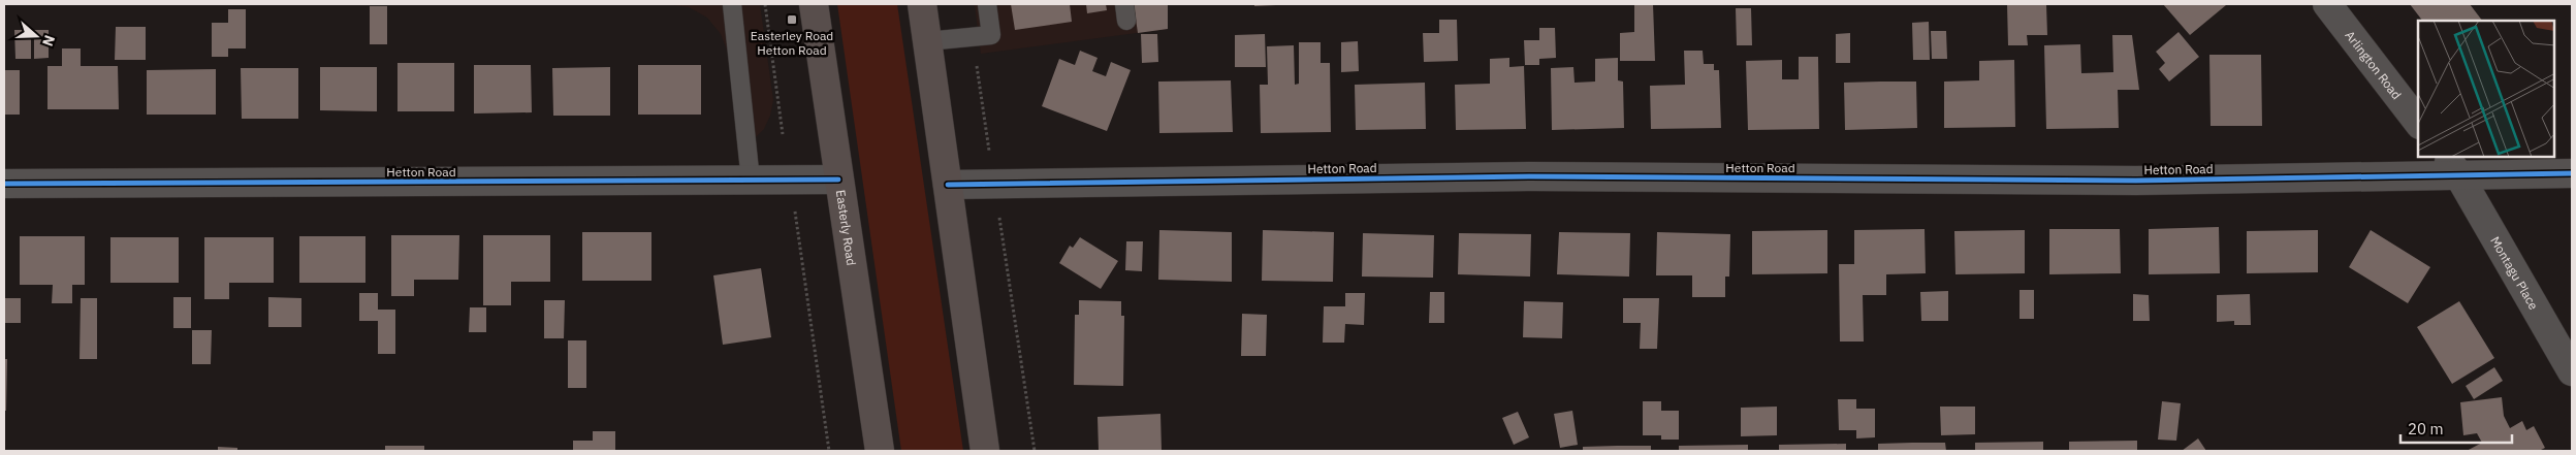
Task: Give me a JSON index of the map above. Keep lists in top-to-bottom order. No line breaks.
{"streets":{"main road":["Easterly Road"],"street":["Arlington Road","Hetton Road","Montagu Place"]},"crossings":[["Hetton Road","Easterly Road"],["Hetton Road","Montagu Place"]],"places":{"transit":["Easterley Road Hetton Road"]},"scale_bar":"20 m","north":"right"}
